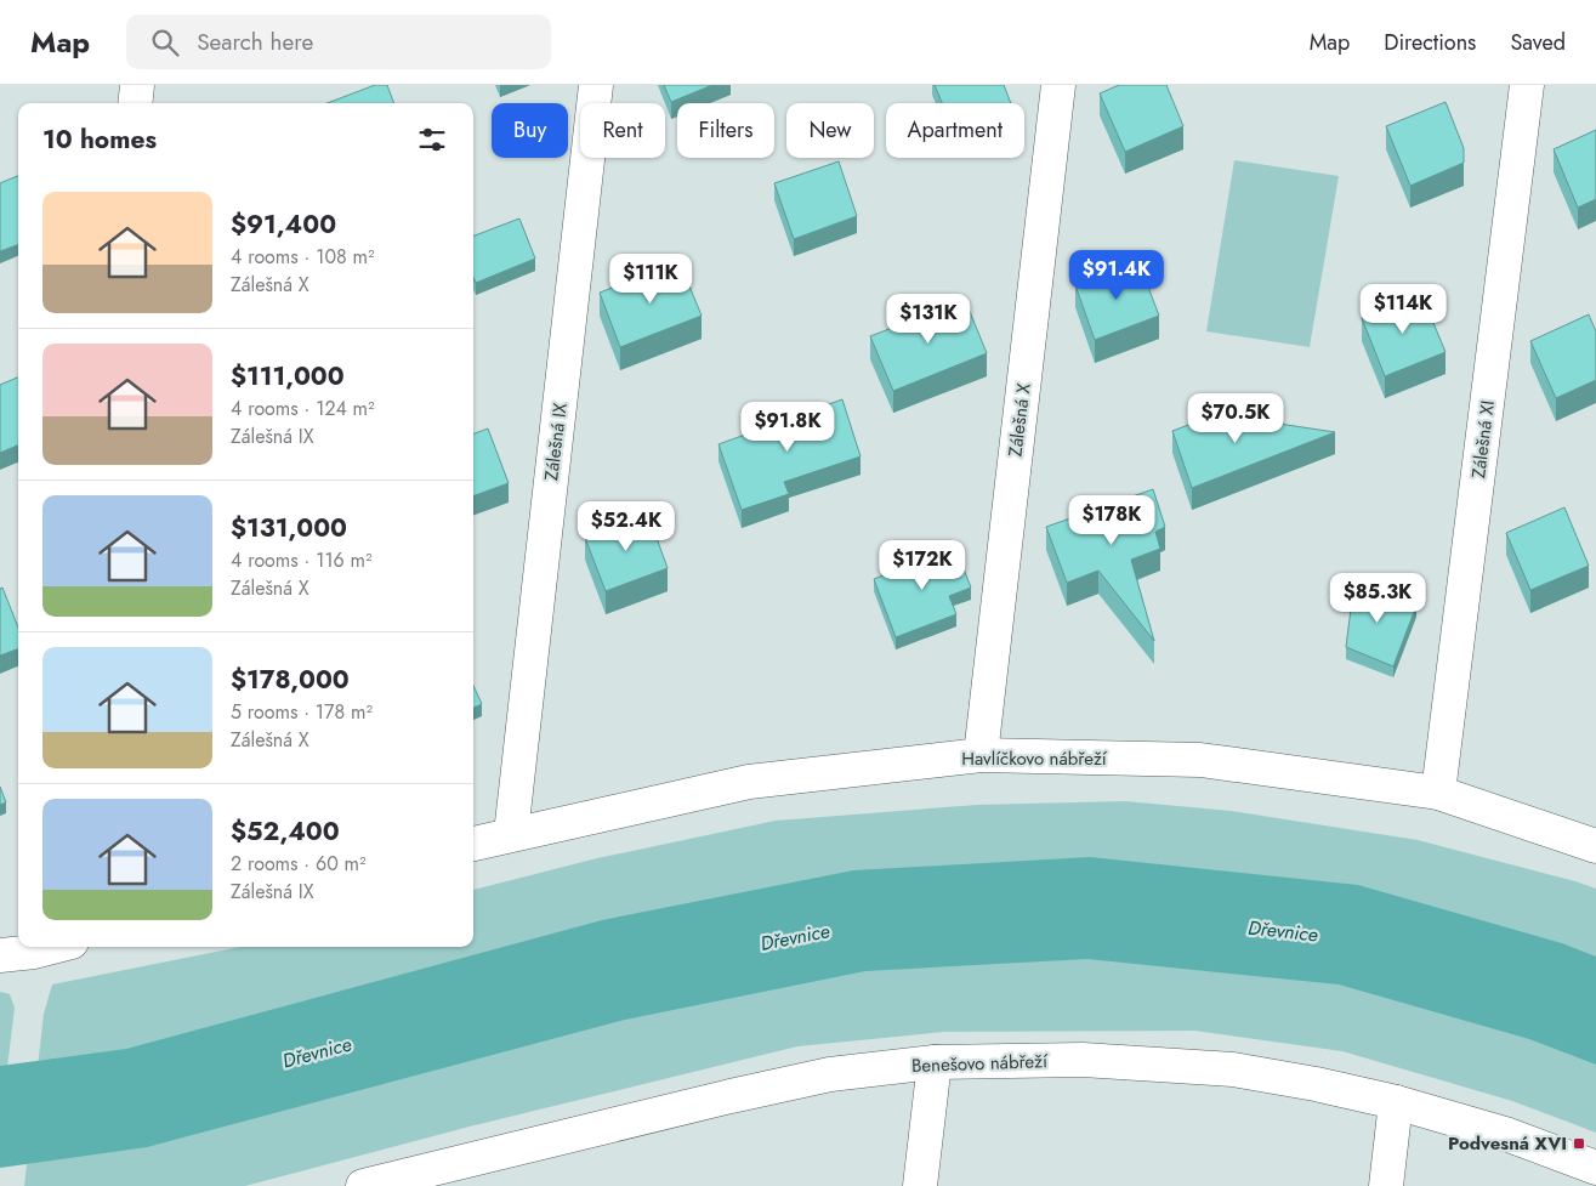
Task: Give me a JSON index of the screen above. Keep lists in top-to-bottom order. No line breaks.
{"streets":{"street":["Zálešná X","Zálešná XI","Zálešná IX","Havlíčkovo nábřeží","Benešovo nábřeží"]},"crossings":[["Zálešná X","Havlíčkovo nábřeží"],["Zálešná XI","Havlíčkovo nábřeží"],["Zálešná IX","Havlíčkovo nábřeží"]],"water":["Dřevnice"],"places":{"transit":["Podvesná XVI"]},"page":{"header":"Map","search":"Search here","nav":["Map","Directions","Saved"],"chip":["Buy","Rent","Filters","New","Apartment"],"heading":"10 homes","list":[{"name":"$91,400","note":"4 rooms · 108 m² · Zálešná X"},{"name":"$111,000","note":"4 rooms · 124 m² · Zálešná IX"},{"name":"$131,000","note":"4 rooms · 116 m² · Zálešná X"},{"name":"$178,000","note":"5 rooms · 178 m² · Zálešná X"},{"name":"$52,400","note":"2 rooms · 60 m² · Zálešná IX"}],"price":["$91.4K","$111K","$114K","$131K","$70.5K","$91.8K","$178K","$52.4K","$172K","$85.3K"]}}
